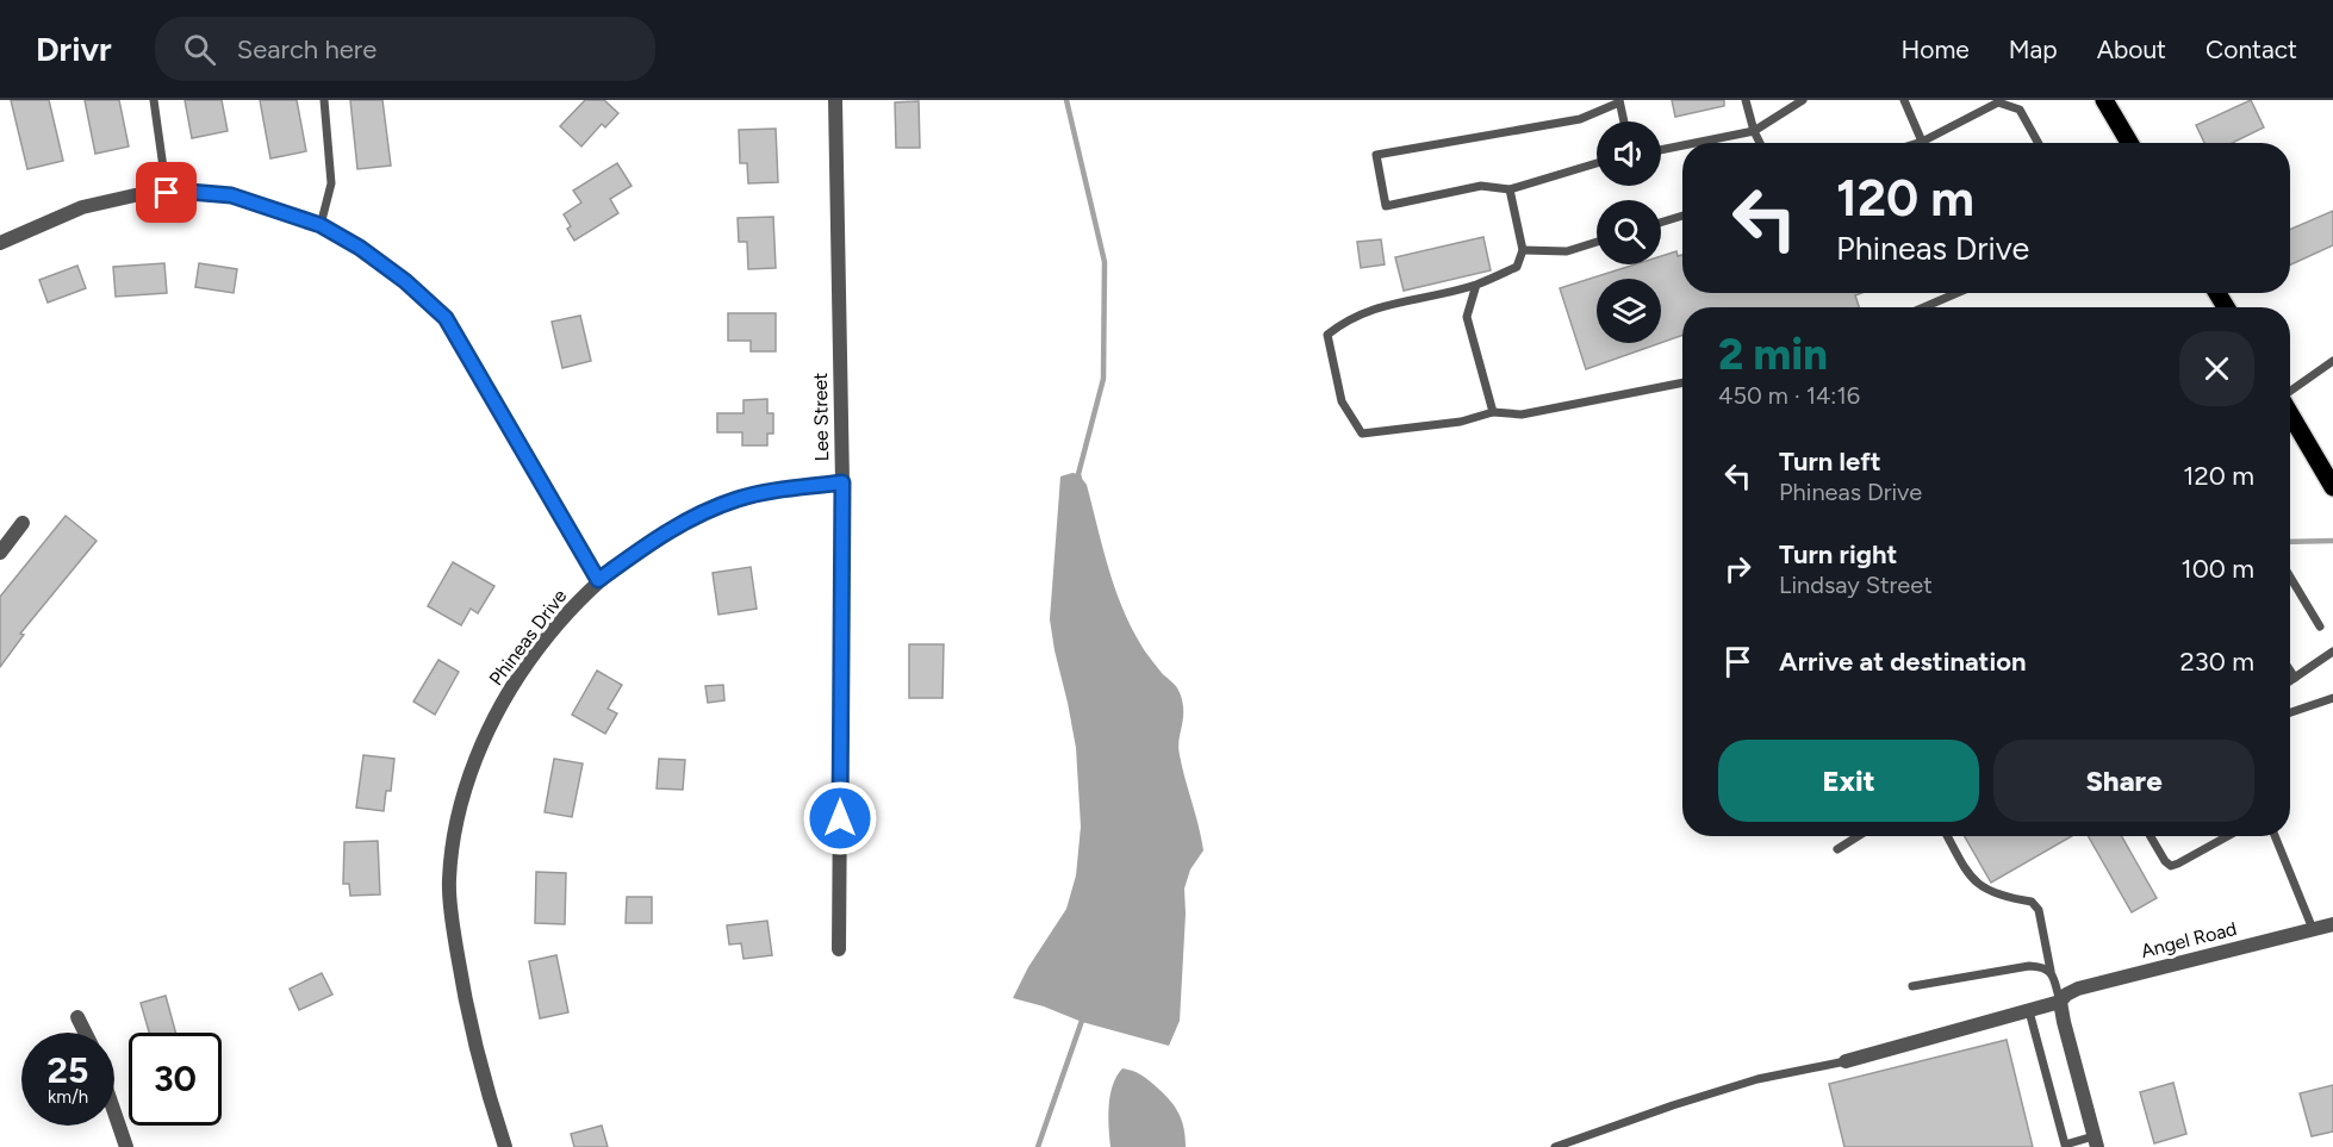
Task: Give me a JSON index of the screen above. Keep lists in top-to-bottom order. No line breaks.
{"streets":{"street":["Lee Street","Phineas Drive","Angel Road"]},"crossings":[["Lee Street","Phineas Drive"]],"page":{"header":"Drivr","search":"Search here","nav":["Home","Map","About","Contact"],"turn":["120 m","Phineas Drive"],"heading":["2 min","450 m · 14:16"],"list":[{"name":"Turn left","note":"Phineas Drive","value":"120 m"},{"name":"Turn right","note":"Lindsay Street","value":"100 m"},{"name":"Arrive at destination","value":"230 m"}],"buttons":["Exit","Share"],"speed":"25 km/h","limit":"30"}}
